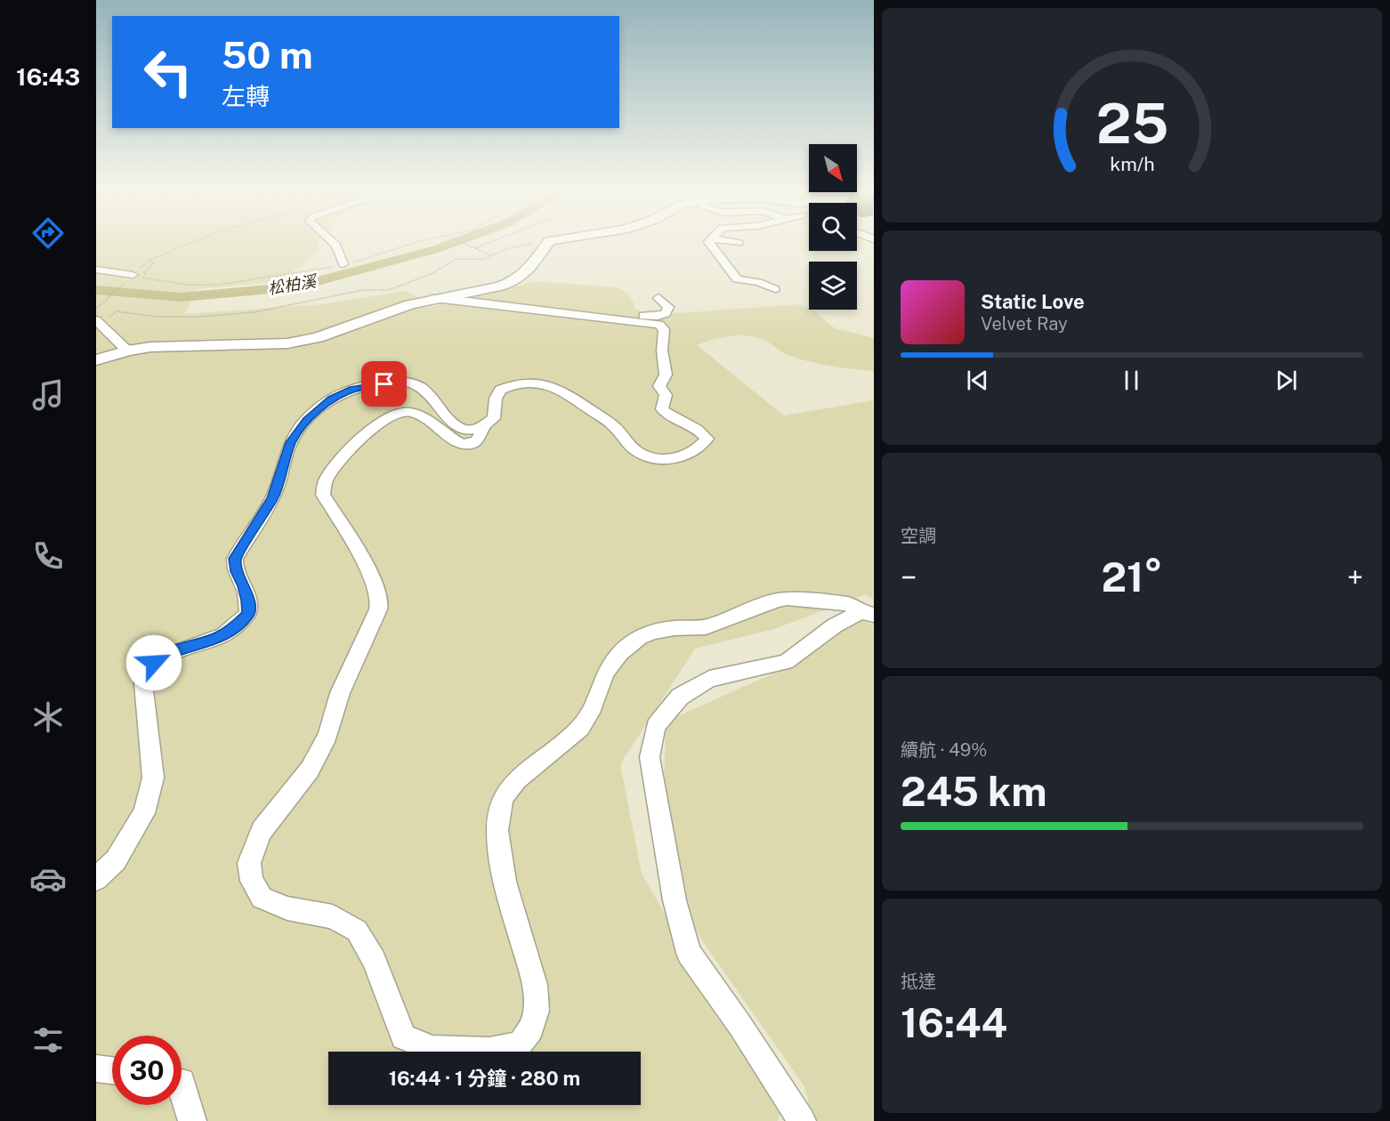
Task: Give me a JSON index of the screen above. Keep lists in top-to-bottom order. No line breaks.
{"water":["松柏溪"],"north":"bottom right","page":{"tabs":"16:43","turn":["50 m","左轉"],"song":["Static Love","Velvet Ray"],"tile":["空調",["續航 · 49%","245 km"],["抵達","16:44"]],"heat":["−","21°","+"],"limit":"30","trip":"16:44 · 1 分鐘 · 280 m","gauge":["25","km/h"]}}
